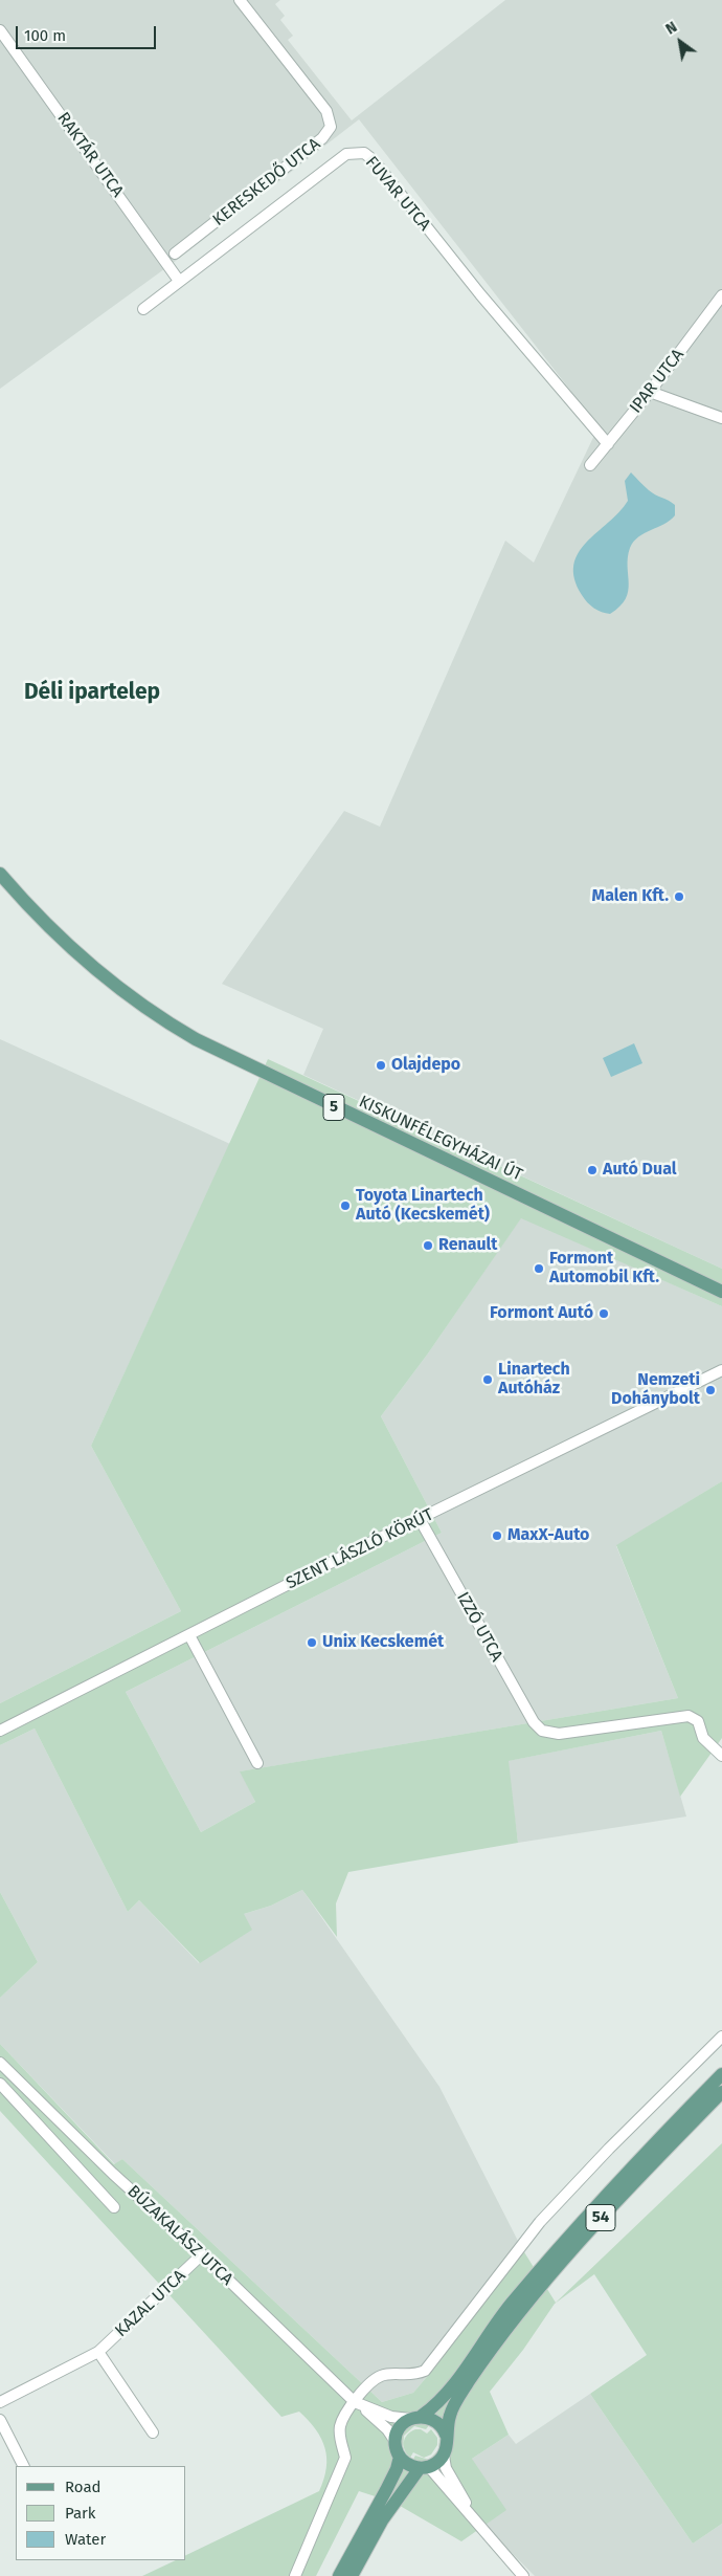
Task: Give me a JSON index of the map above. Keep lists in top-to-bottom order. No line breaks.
{"streets":{"main road":["5","KISKUNFÉLEGYHÁZAI ÚT","54"],"street":["RAKTÁR UTCA","KERESKEDŐ UTCA","FUVAR UTCA","IPAR UTCA","SZENT LÁSZLÓ KÖRÚT","IZZÓ UTCA","BÚZAKALÁSZ UTCA","KAZAL UTCA"]},"crossings":[["RAKTÁR UTCA","FUVAR UTCA"],["FUVAR UTCA","IPAR UTCA"],["SZENT LÁSZLÓ KÖRÚT","IZZÓ UTCA"],["54","BÚZAKALÁSZ UTCA"],["BÚZAKALÁSZ UTCA","KAZAL UTCA"]],"districts":["Déli ipartelep"],"places":["Malen Kft.","Olajdepo","Autó Dual","Toyota Linartech Autó (Kecskemét)","Renault","Formont Automobil Kft.","Formont Autó","Linartech Autóház","Nemzeti Dohánybolt","MaxX-Auto","Unix Kecskemét"],"legend":["Road","Park","Water"],"scale_bar":"100 m","north":"top left"}
